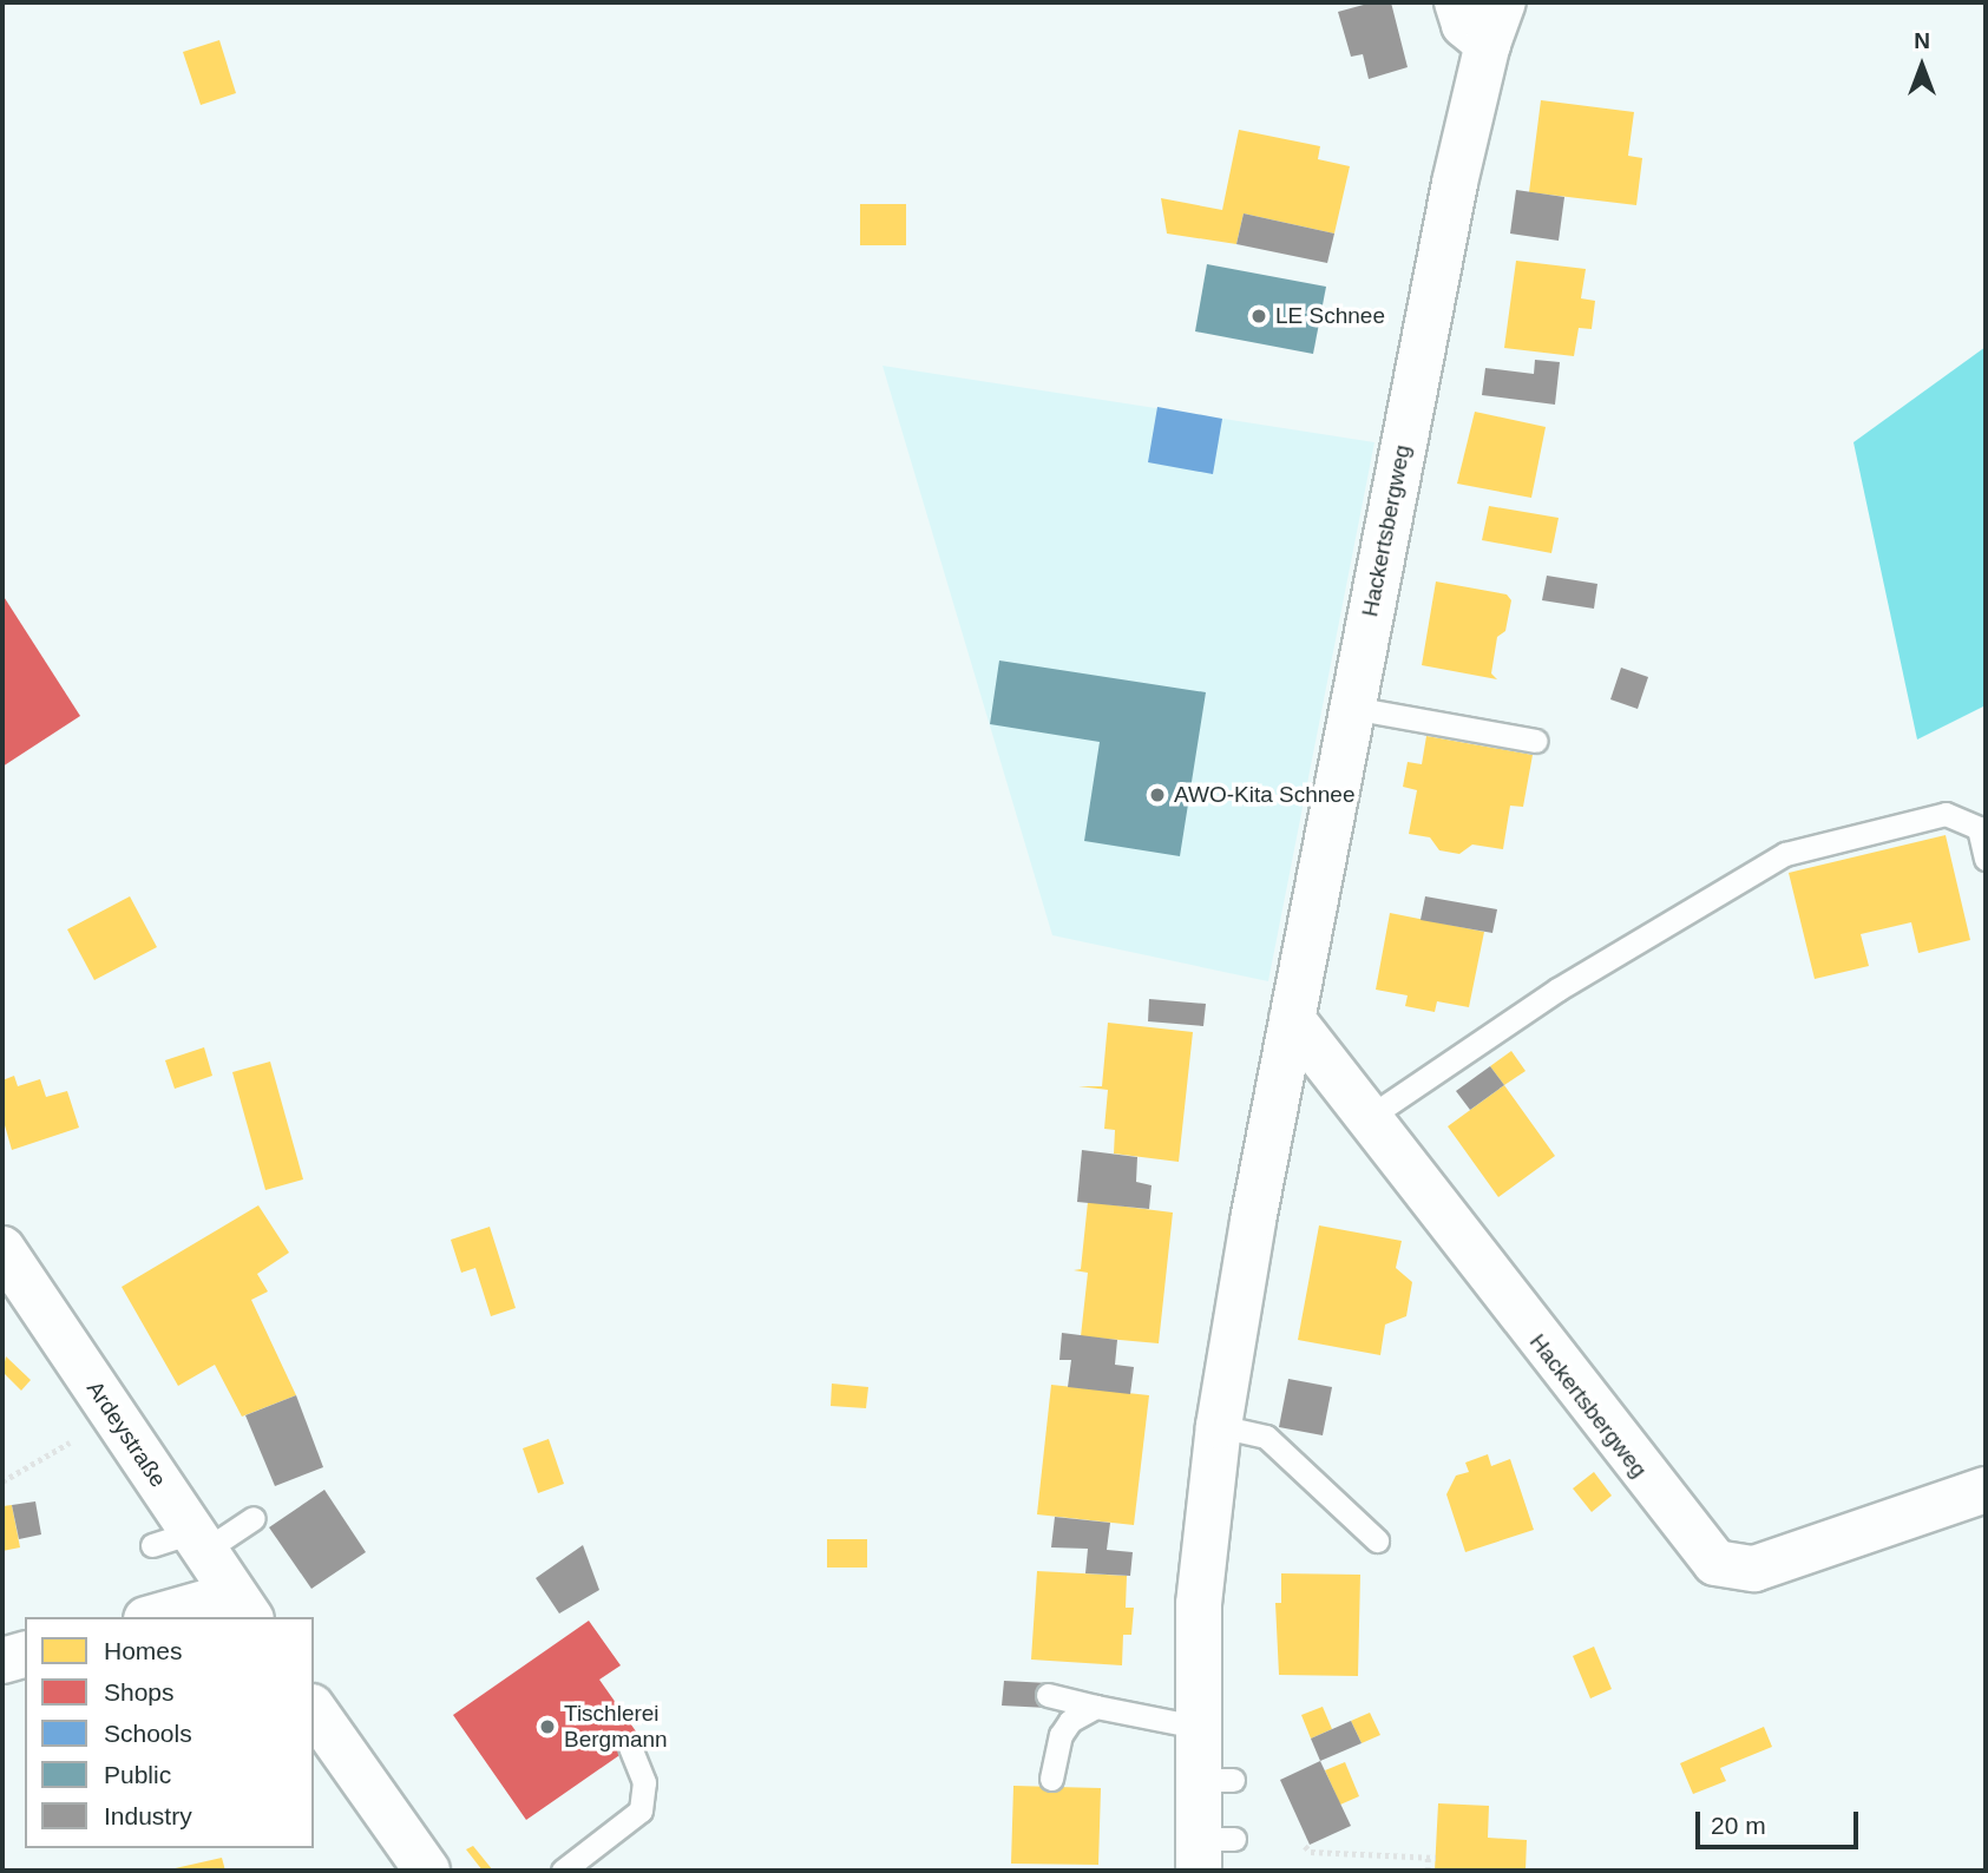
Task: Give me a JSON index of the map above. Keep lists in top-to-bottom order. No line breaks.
{"streets":{"street":["Hackertsbergweg","Ardeystraße"]},"places":["LE Schnee","AWO-Kita Schnee","Tischlerei Bergmann"],"legend":["Homes","Shops","Schools","Public","Industry"],"scale_bar":"20 m","north":"top"}
